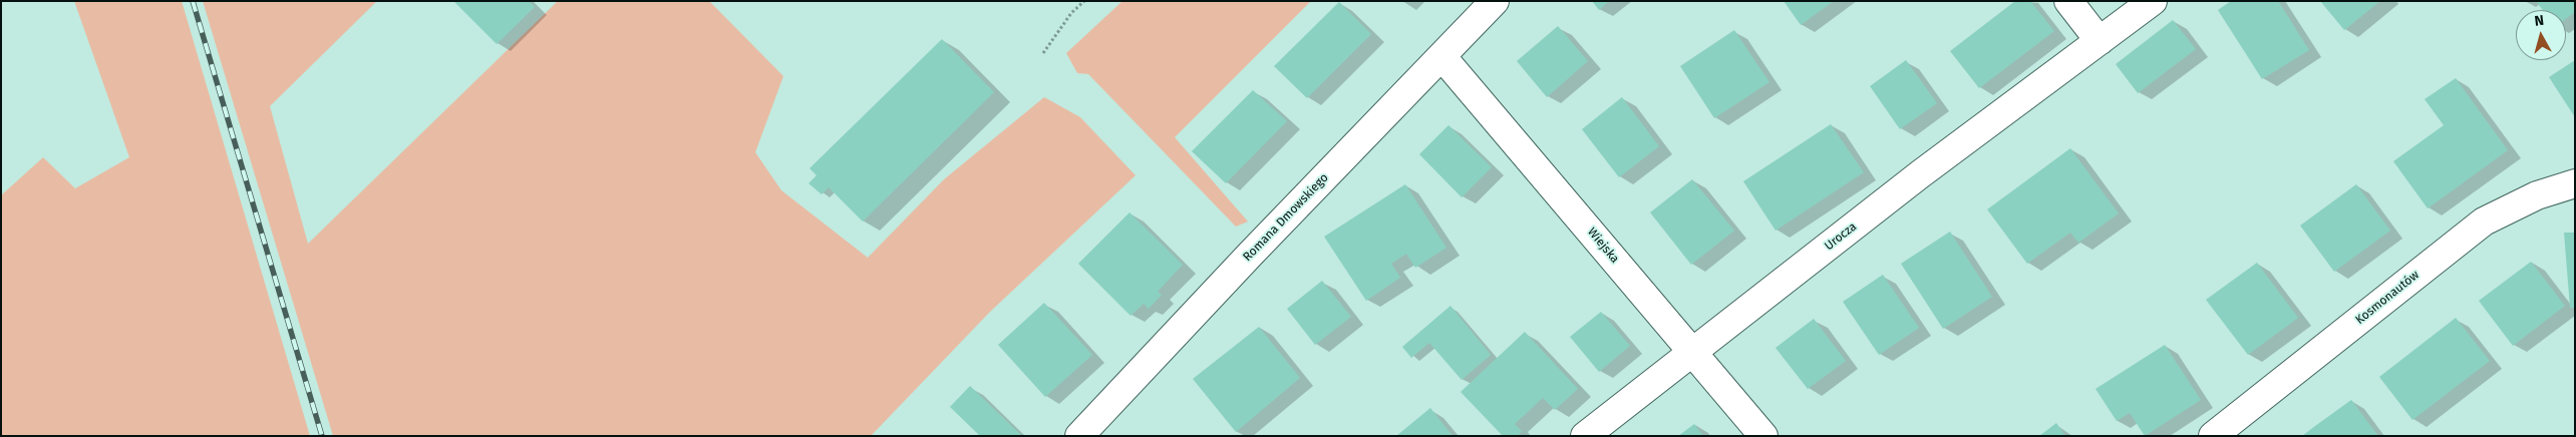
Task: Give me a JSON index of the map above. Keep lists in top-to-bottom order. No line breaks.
{"streets":{"street":["Romana Dmowskiego","Urocza","Wiejska","Kosmonautów"]},"crossings":[["Romana Dmowskiego","Wiejska"],["Urocza","Wiejska"]],"north":"top"}
